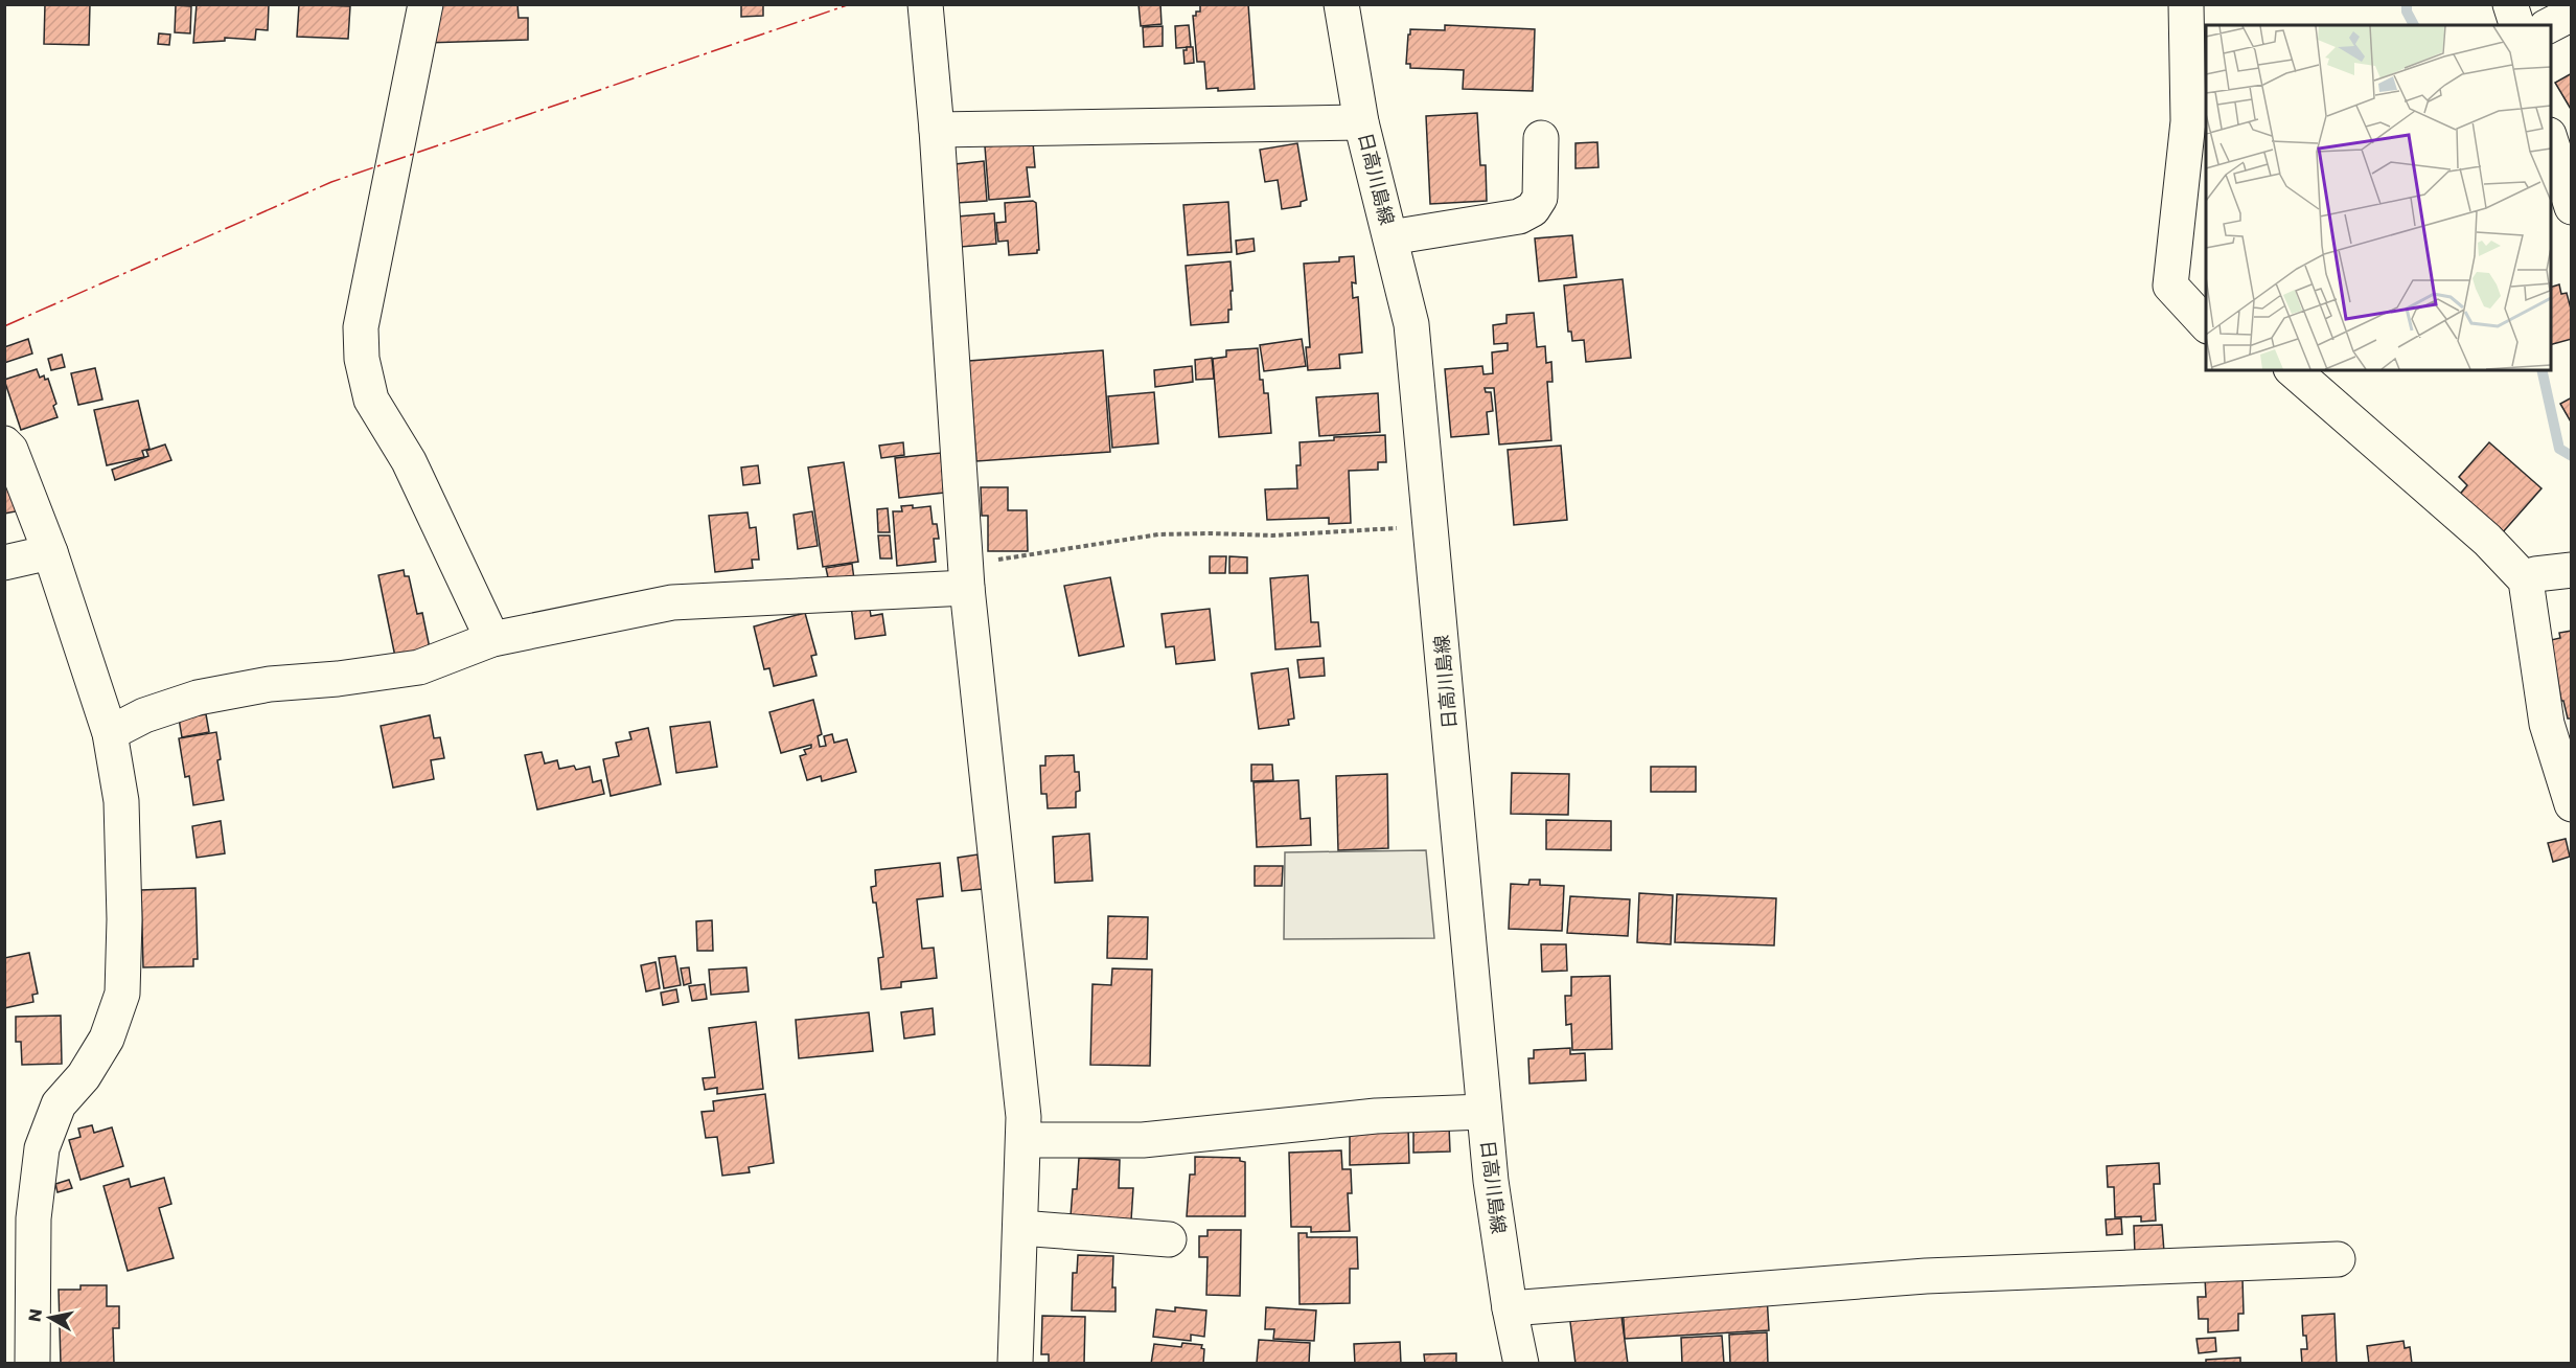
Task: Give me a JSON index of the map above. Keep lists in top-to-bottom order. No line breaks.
{"streets":{"street":["日高川島線"]},"north":"left"}
